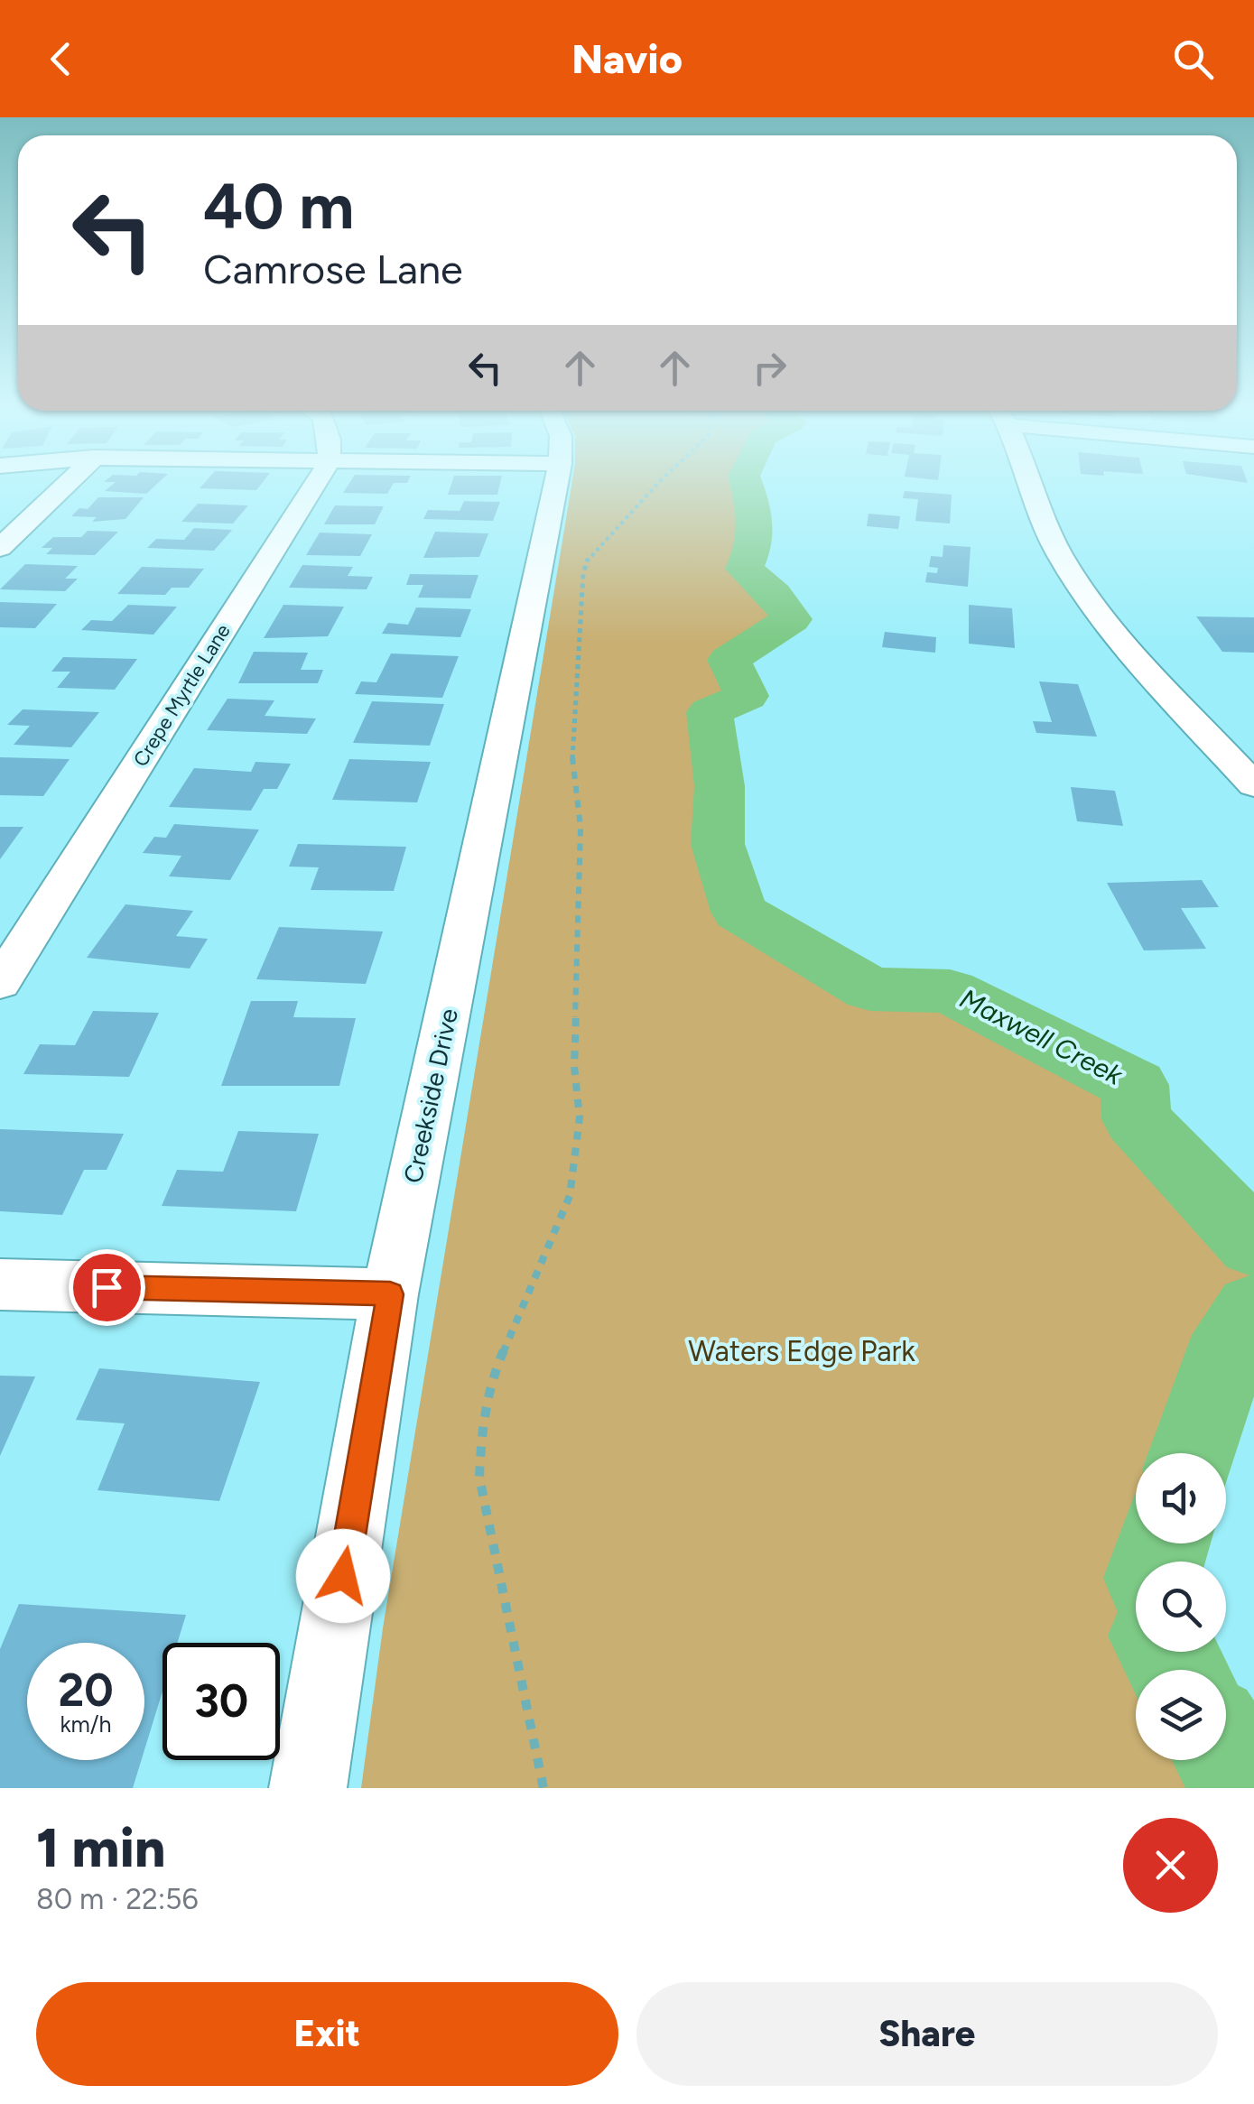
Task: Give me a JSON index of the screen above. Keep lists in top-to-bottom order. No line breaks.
{"streets":{"street":["Crepe Myrtle Lane","Creekside Drive"]},"water":["Maxwell Creek"],"parks":["Waters Edge Park"],"page":{"header":"Navio","turn":["40 m","Camrose Lane"],"speed":"20 km/h","limit":"30","heading":["1 min","80 m · 22:56"],"buttons":["Exit","Share"]}}
